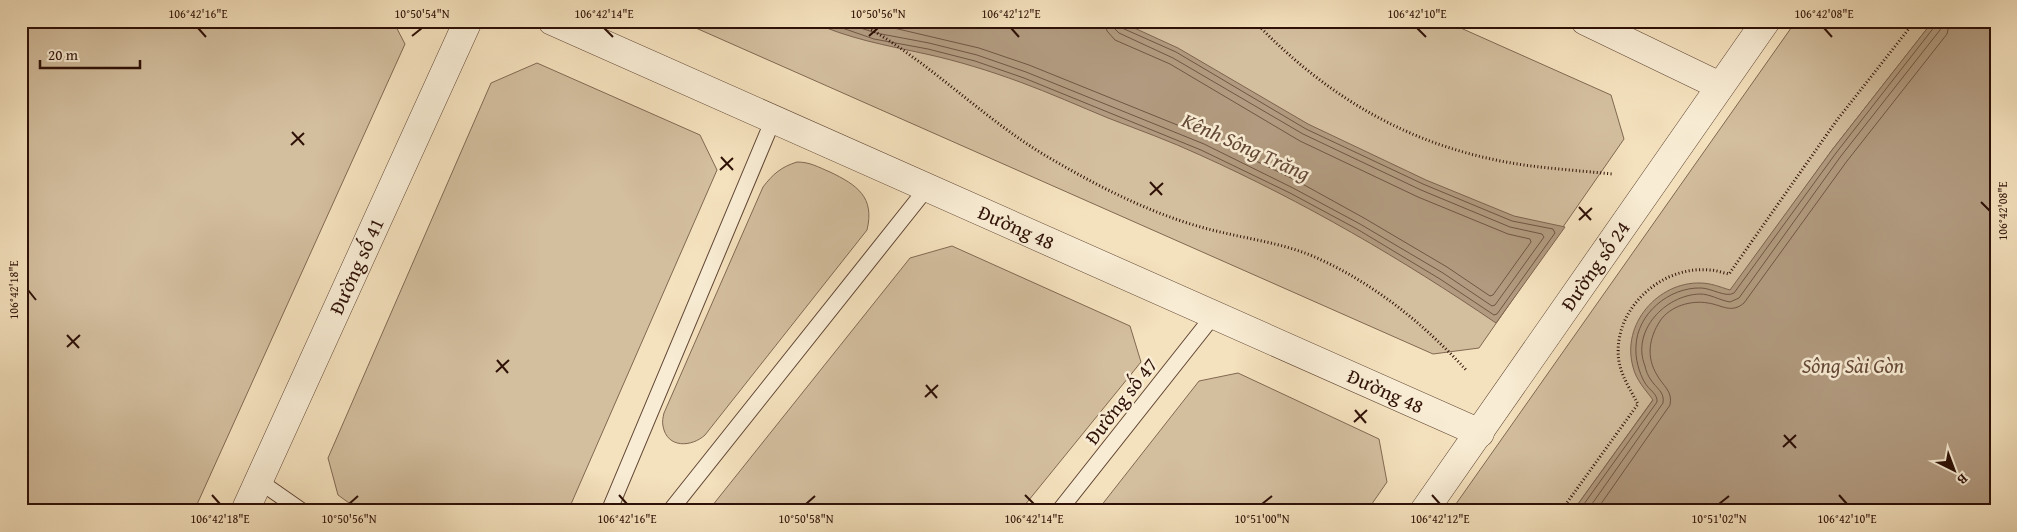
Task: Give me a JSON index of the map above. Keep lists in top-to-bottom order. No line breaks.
{"streets":{"street":["Đường 48","Đường số 41","Đường số 24"],"lane":["Đường số 47"]},"crossings":[["Đường 48","Đường số 24"],["Đường 48","Đường số 47"]],"water":["Kênh Sông Trăng","Sông Sài Gòn"],"scale_bar":"20 m","north":"bottom right","coordinates":["106°42'16\"E","10°50'54\"N","106°42'14\"E","10°50'56\"N","106°42'12\"E","106°42'10\"E","106°42'08\"E","106°42'18\"E","10°50'58\"N","10°51'00\"N","10°51'02\"N"]}
